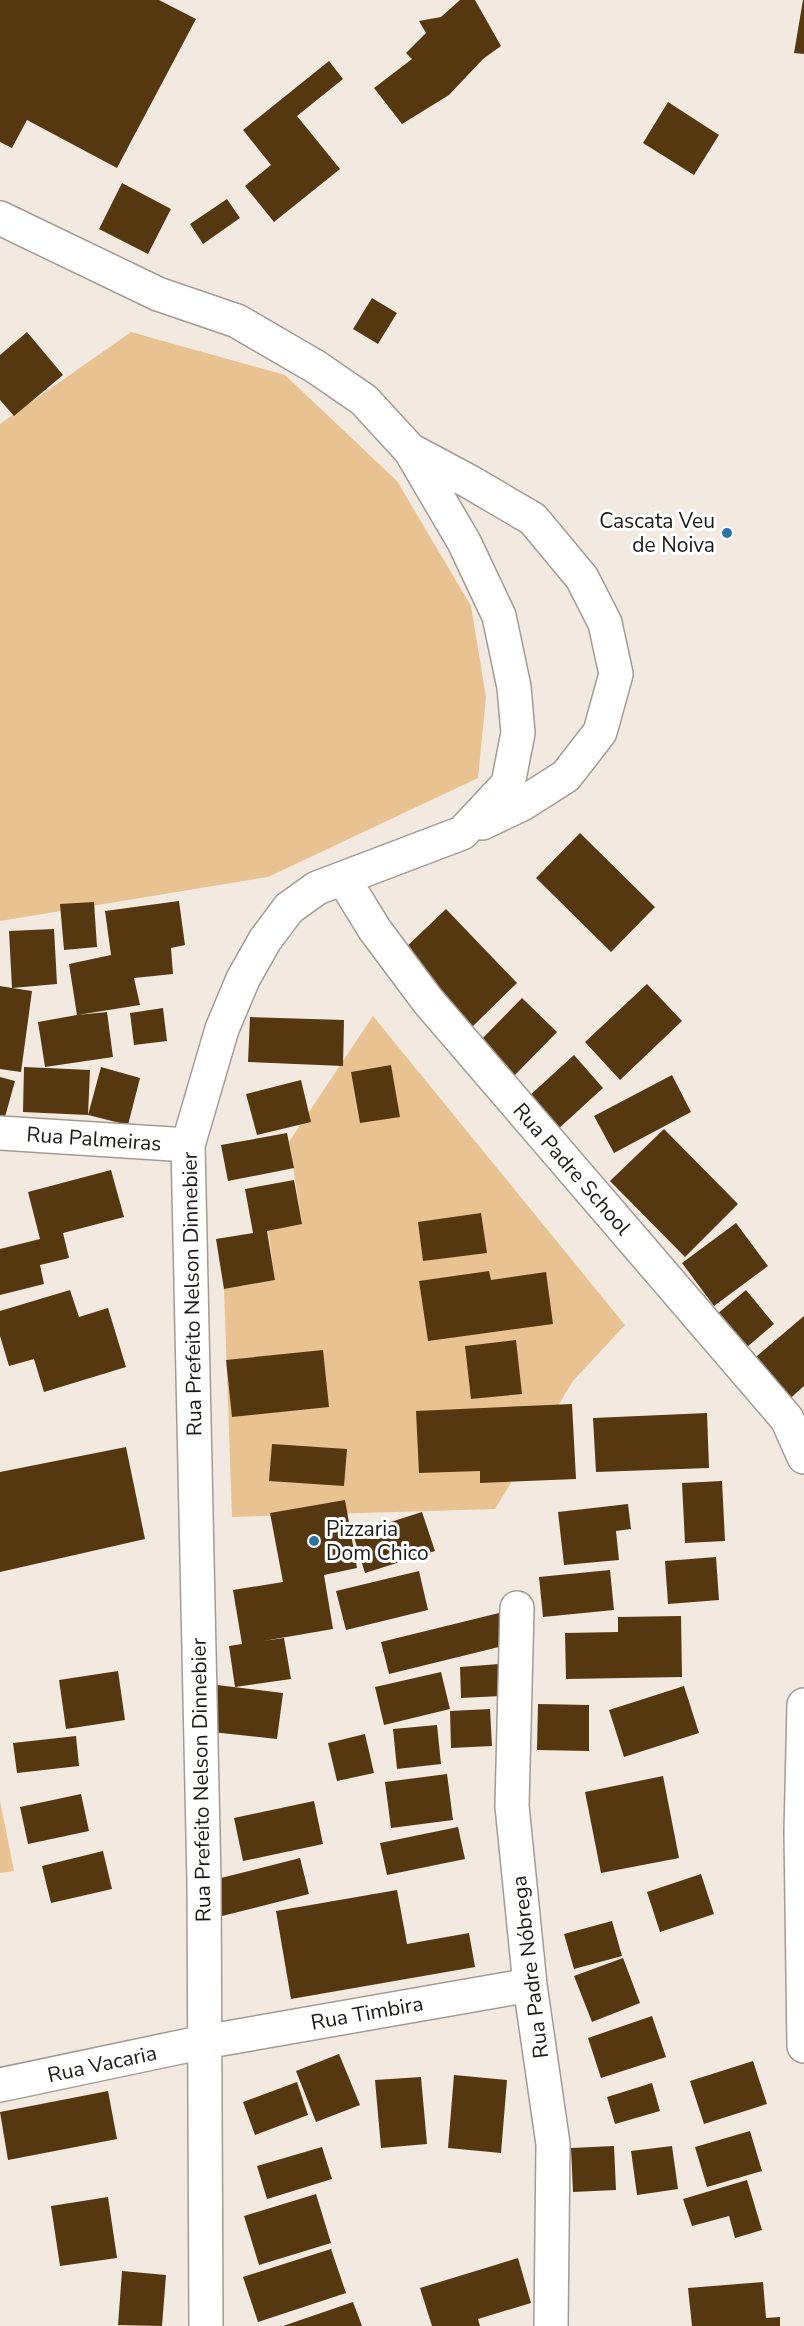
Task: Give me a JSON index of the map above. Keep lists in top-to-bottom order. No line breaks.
{"streets":{"street":["Rua Palmeiras","Rua Padre School","Rua Prefeito Nelson Dinnebier","Rua Padre Nóbrega","Rua Timbira","Rua Vacaria"]},"crossings":[["Rua Palmeiras","Rua Prefeito Nelson Dinnebier"],["Rua Padre School","Rua Prefeito Nelson Dinnebier"],["Rua Prefeito Nelson Dinnebier","Rua Timbira"],["Rua Prefeito Nelson Dinnebier","Rua Vacaria"],["Rua Padre Nóbrega","Rua Timbira"],["Rua Timbira","Rua Vacaria"]],"places":["Cascata Veu de Noiva","Pizzaria Dom Chico"]}
